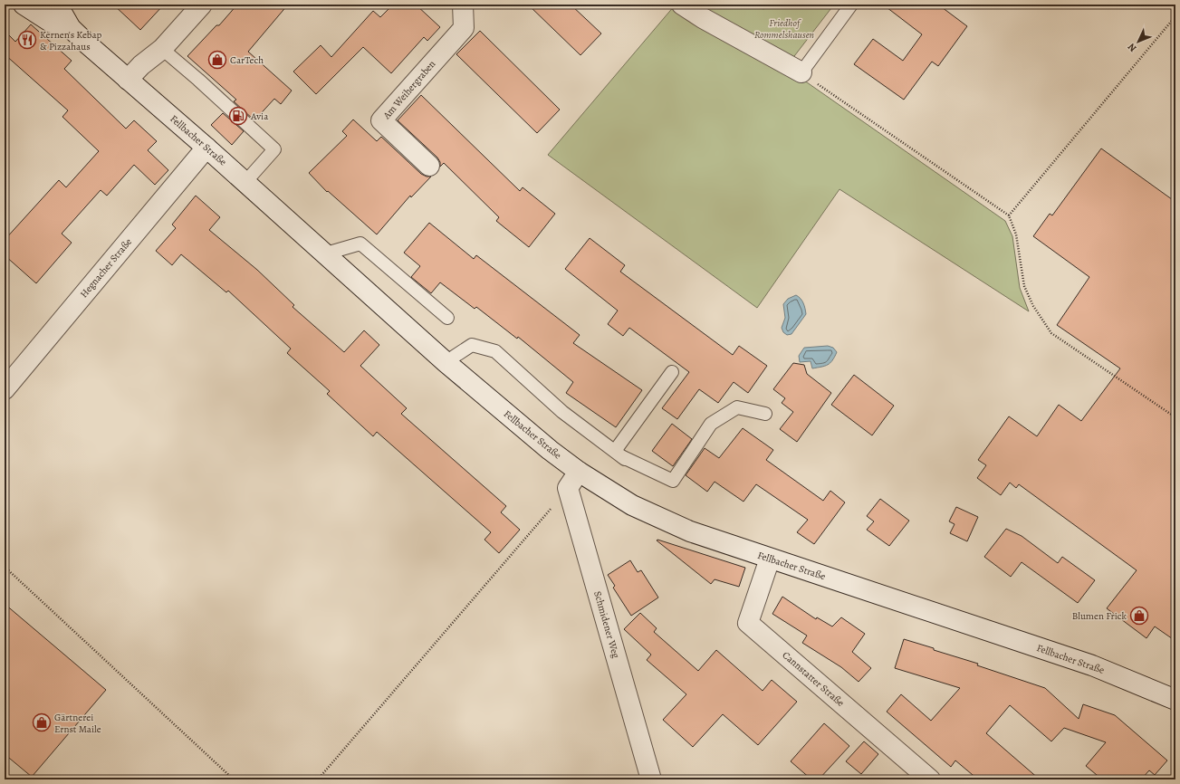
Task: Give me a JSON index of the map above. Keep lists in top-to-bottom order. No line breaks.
{"streets":{"main road":["Am Weihergraben","Fellbacher Straße","Hegnacher Straße","Schmidener Weg","Cannstatter Straße"]},"crossings":[["Fellbacher Straße","Hegnacher Straße"],["Fellbacher Straße","Cannstatter Straße"]],"parks":["Friedhof Rommelshausen"],"places":{"restaurant":["Kernen's Kebap & Pizzahaus"],"shop":["CarTech","Blumen Frick","Gärtnerei Ernst Maile"],"fuel station":["Avia"]},"north":"bottom left"}
